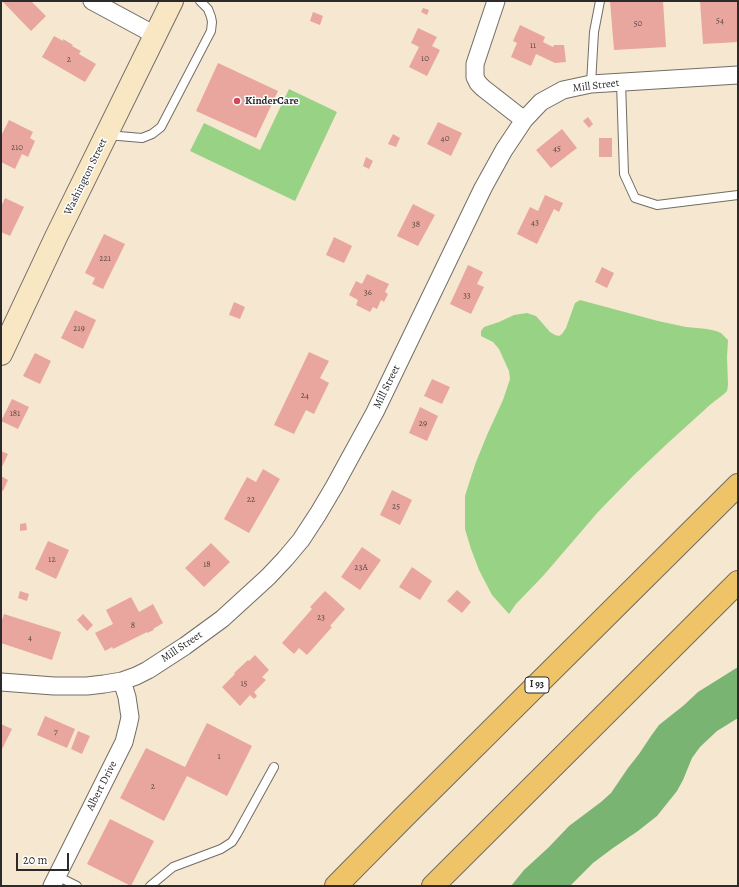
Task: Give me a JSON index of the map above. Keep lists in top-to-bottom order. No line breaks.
{"streets":{"highway":["I 93"],"main road":["Washington Street"],"street":["Mill Street","Albert Drive"]},"crossings":[["Mill Street","Albert Drive"]],"places":["KinderCare"],"house_numbers":["54","50","11","10","2","40","210","45","43","38","221","36","33","219","24","181","29","22","25","12","18","23A","23","8","4","15","7","1","2"],"scale_bar":"20 m"}
